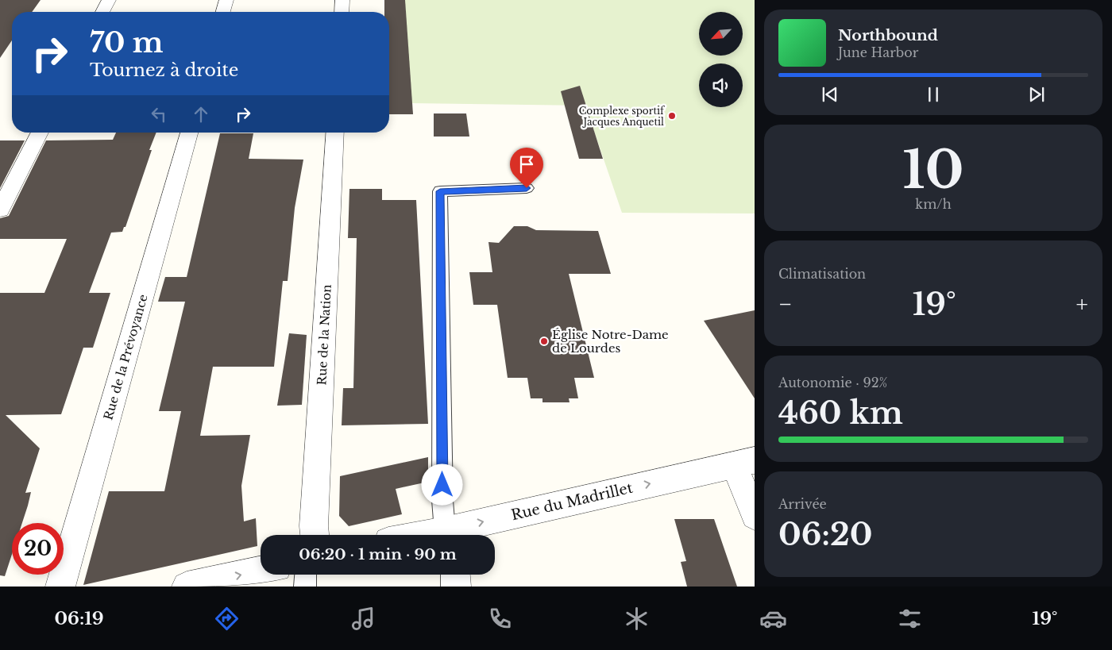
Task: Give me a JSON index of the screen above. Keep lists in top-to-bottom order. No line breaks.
{"streets":{"street":["Rue de la Nation","Rue de la Prévoyance","Rue du Madrillet"]},"one_way":["Rue du Madrillet"],"places":["Complexe sportif Jacques Anquetil","Église Notre-Dame de Lourdes"],"north":"bottom left","page":{"turn":["70 m","Tournez à droite"],"song":["Northbound","June Harbor"],"tile":[["10","km/h"],"Climatisation",["Autonomie · 92%","460 km"],["Arrivée","06:20"]],"heat":["−","19°","+"],"limit":"20","trip":"06:20 · 1 min · 90 m","tabs":["06:19","19°"]}}
